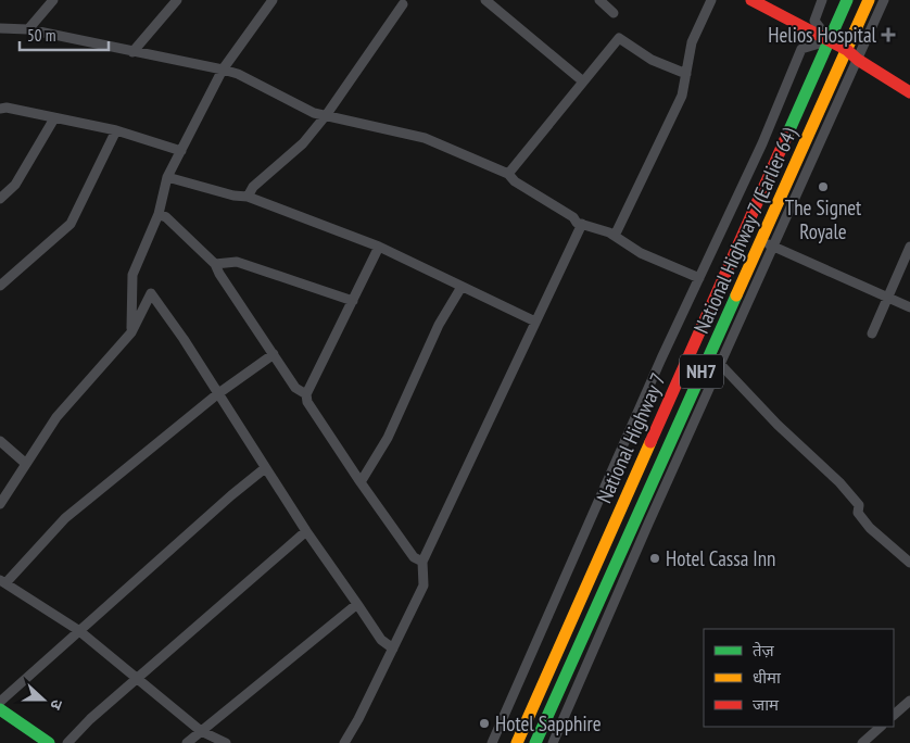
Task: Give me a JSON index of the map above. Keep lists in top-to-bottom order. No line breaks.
{"streets":{"main road":["National Highway 7 (Earlier 64)","NH7","National Highway 7"]},"places":{"health":["Helios Hospital"],"other":["The Signet Royale","Hotel Cassa Inn","Hotel Sapphire"]},"legend":["तेज़","धीमा","जाम"],"scale_bar":"50 m","north":"right"}
